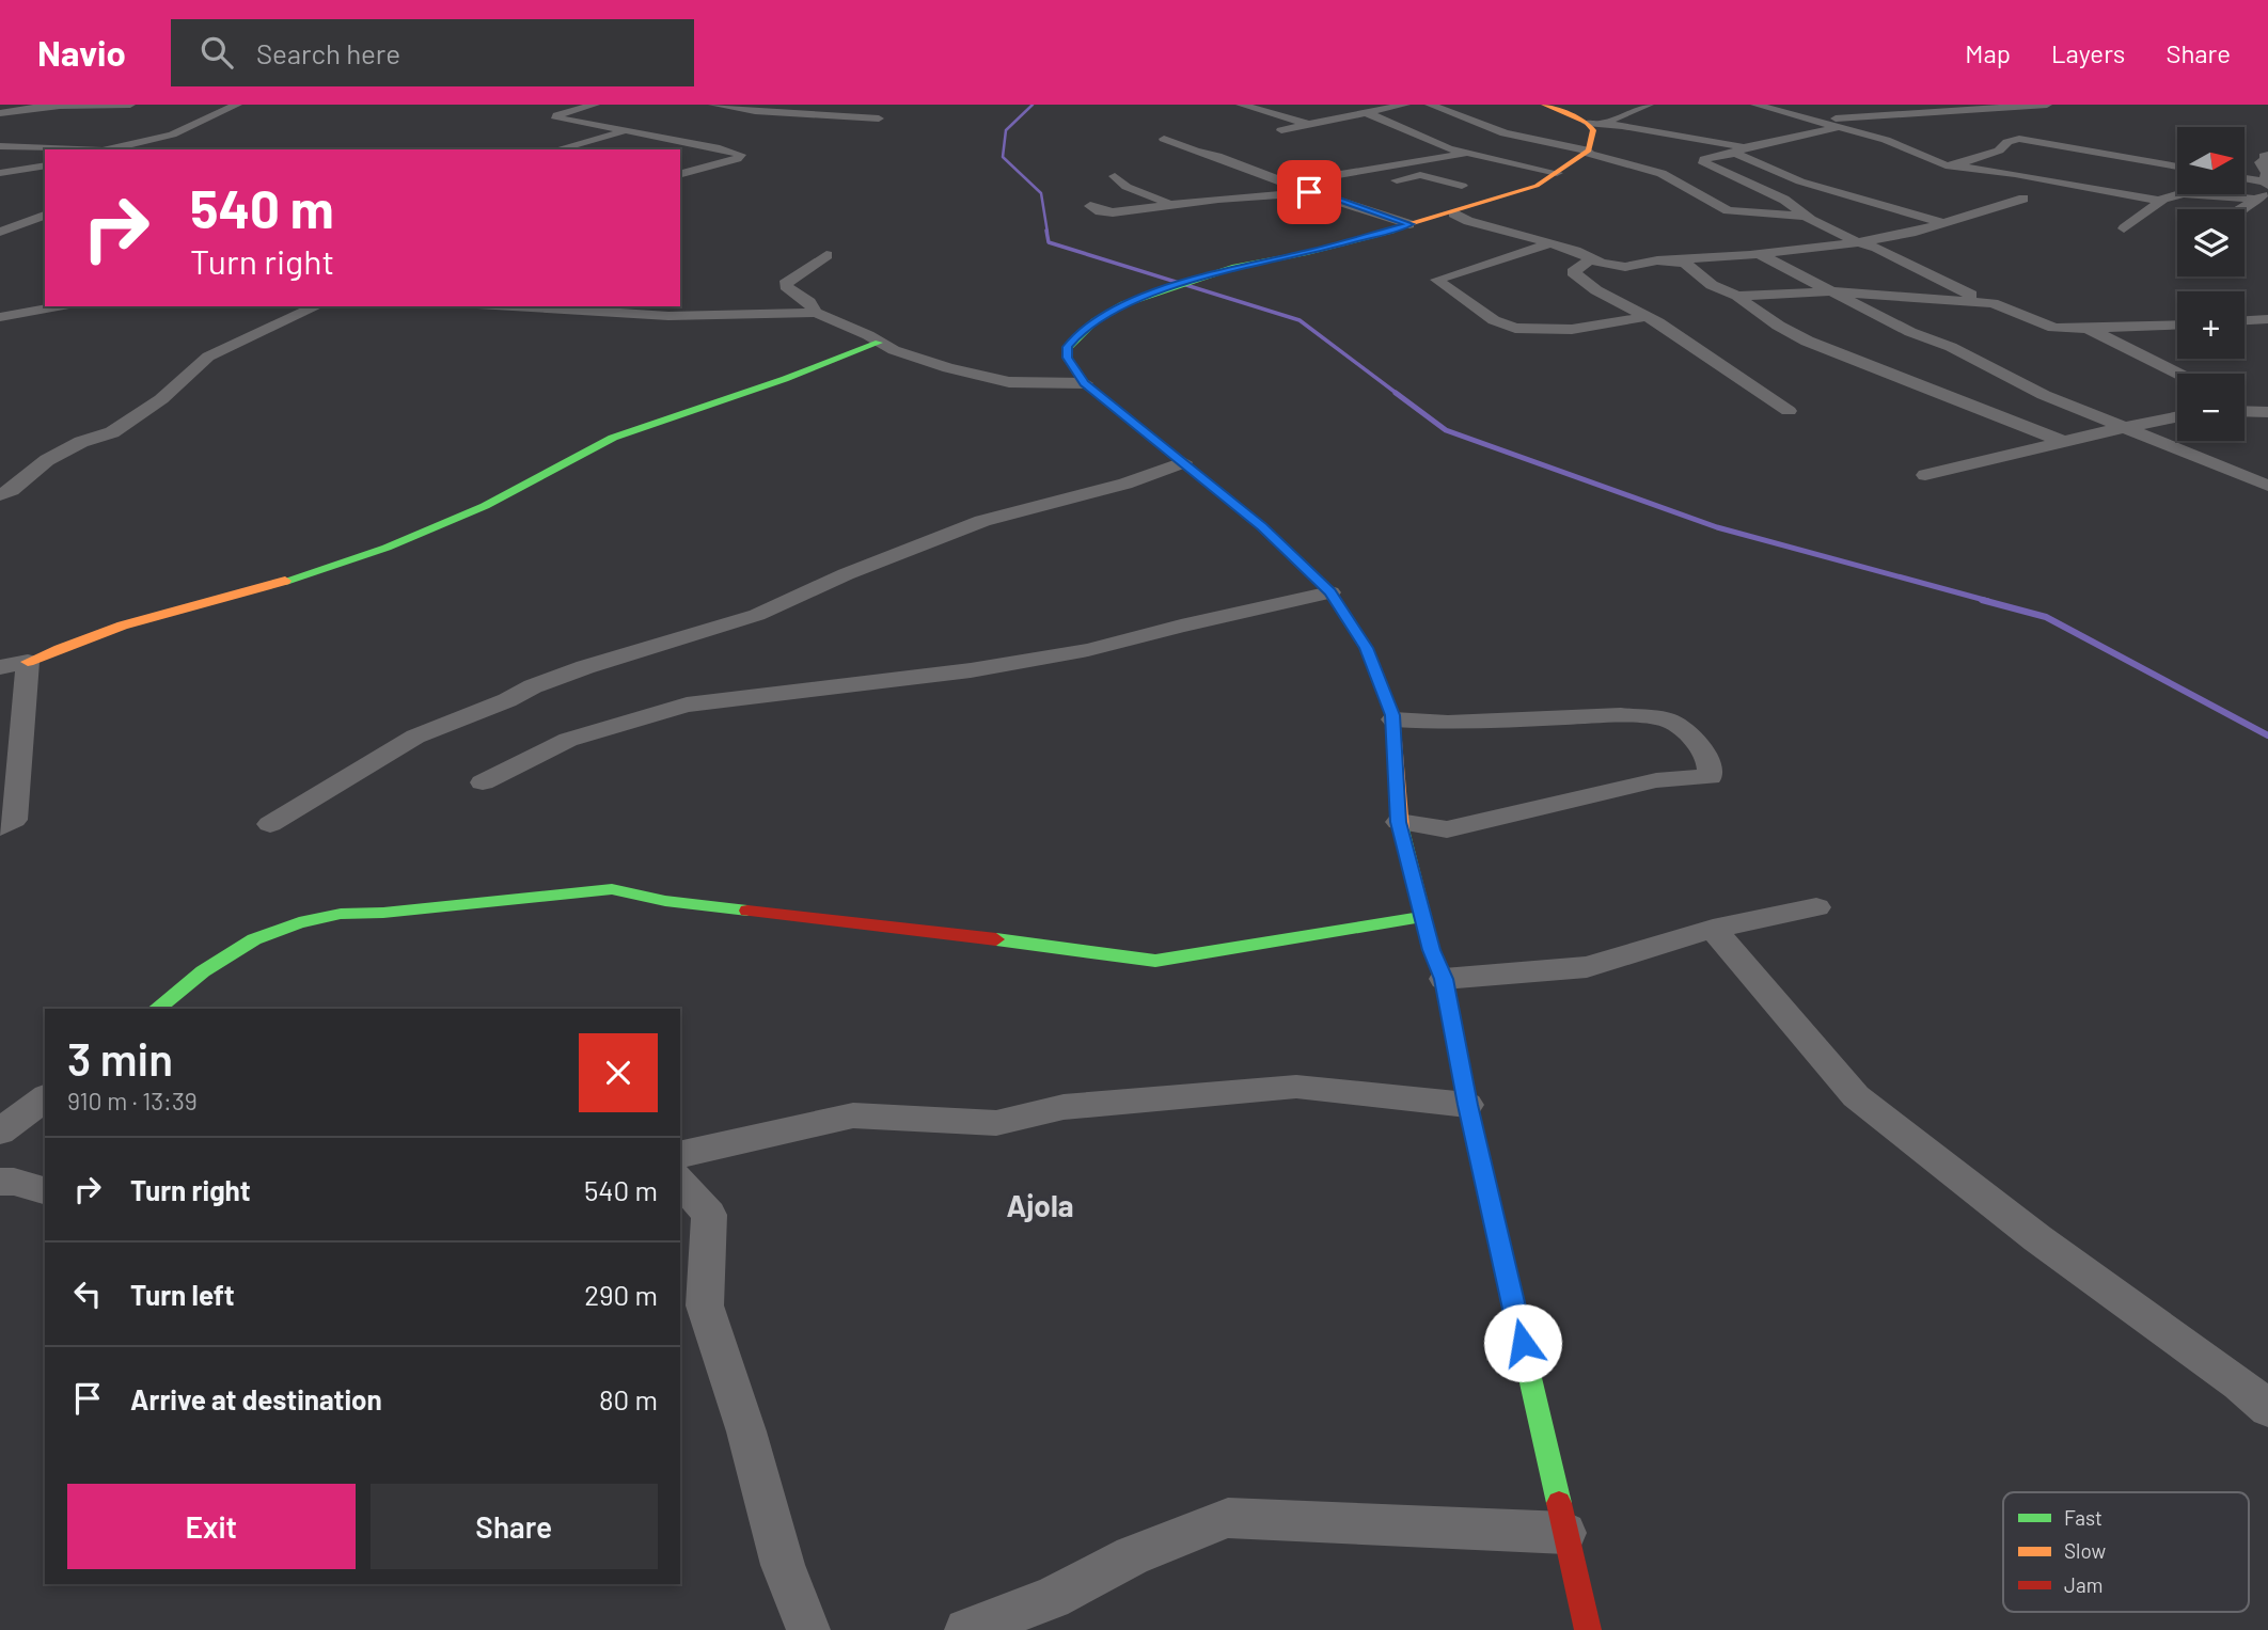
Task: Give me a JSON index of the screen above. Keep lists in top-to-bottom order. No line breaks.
{"districts":["Ajola"],"legend":["Fast","Slow","Jam"],"north":"right","page":{"header":"Navio","search":"Search here","nav":["Map","Layers","Share"],"map_buttons":["+","−"],"turn":["540 m","Turn right"],"heading":["3 min","910 m · 13:39"],"list":[{"name":"Turn right","value":"540 m"},{"name":"Turn left","value":"290 m"},{"name":"Arrive at destination","value":"80 m"}],"buttons":["Exit","Share"]}}
